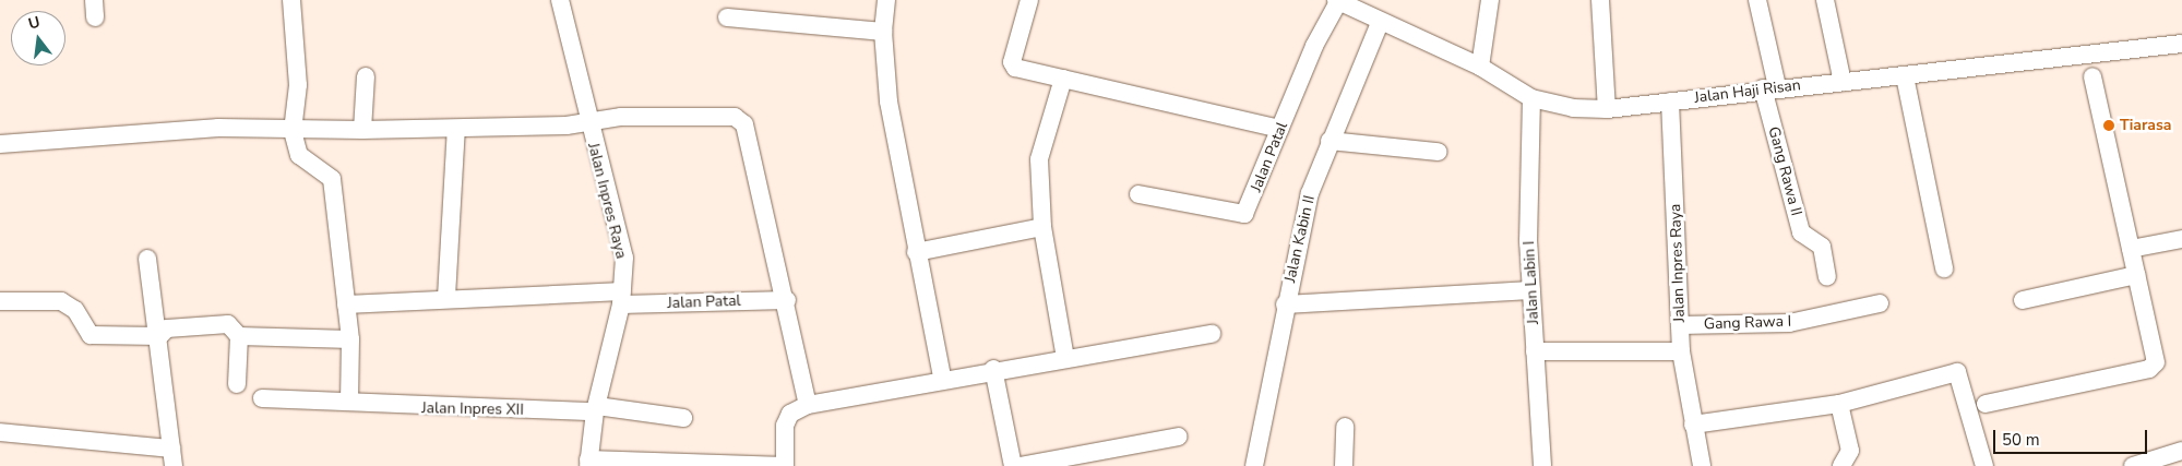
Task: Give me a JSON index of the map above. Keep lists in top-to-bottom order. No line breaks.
{"streets":{"street":["Jalan Haji Risan","Jalan Patal","Gang Rawa II","Jalan Inpres Raya","Jalan Kabin II","Jalan Labin I","Gang Rawa I","Jalan Inpres XII"]},"crossings":[["Jalan Haji Risan","Jalan Patal"],["Jalan Haji Risan","Gang Rawa II"],["Jalan Haji Risan","Jalan Inpres Raya"],["Jalan Haji Risan","Jalan Kabin II"],["Jalan Haji Risan","Jalan Labin I"],["Jalan Patal","Jalan Inpres Raya"],["Jalan Inpres Raya","Gang Rawa I"],["Jalan Inpres Raya","Jalan Inpres XII"]],"places":["Tiarasa"],"scale_bar":"50 m","north":"top"}
